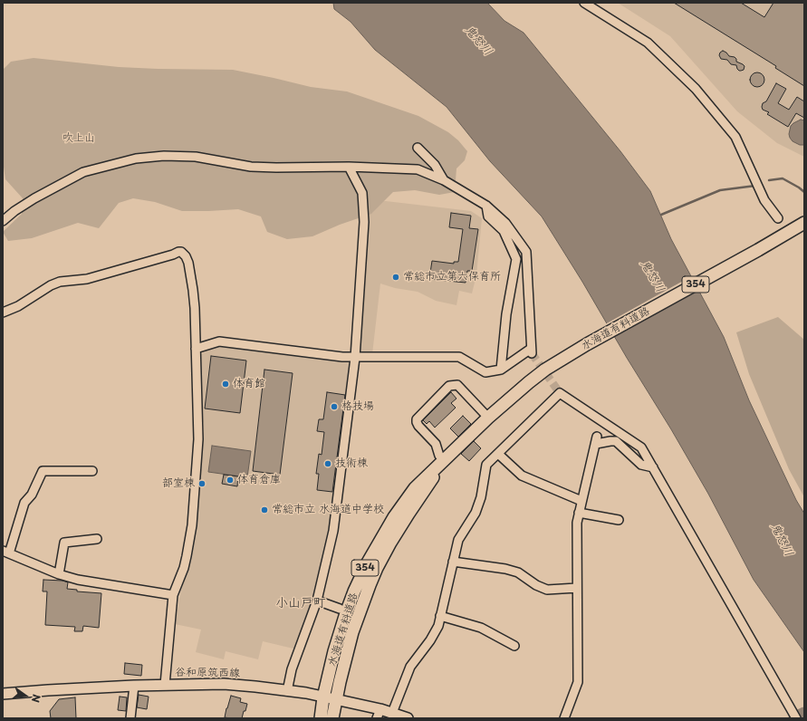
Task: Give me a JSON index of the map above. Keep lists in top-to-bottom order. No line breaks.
{"streets":{"highway":["354","水海道有料道路"],"main road":["谷和原筑西線"]},"crossings":[["354","水海道有料道路"],["354","谷和原筑西線"],["水海道有料道路","谷和原筑西線"]],"districts":["小山戸町"],"water":["鬼怒川"],"parks":["吹上山"],"places":["常総市立第六保育所","体育館","格技場","技術棟","体育倉庫","部室棟","常総市立 水海道中学校"],"north":"right"}
